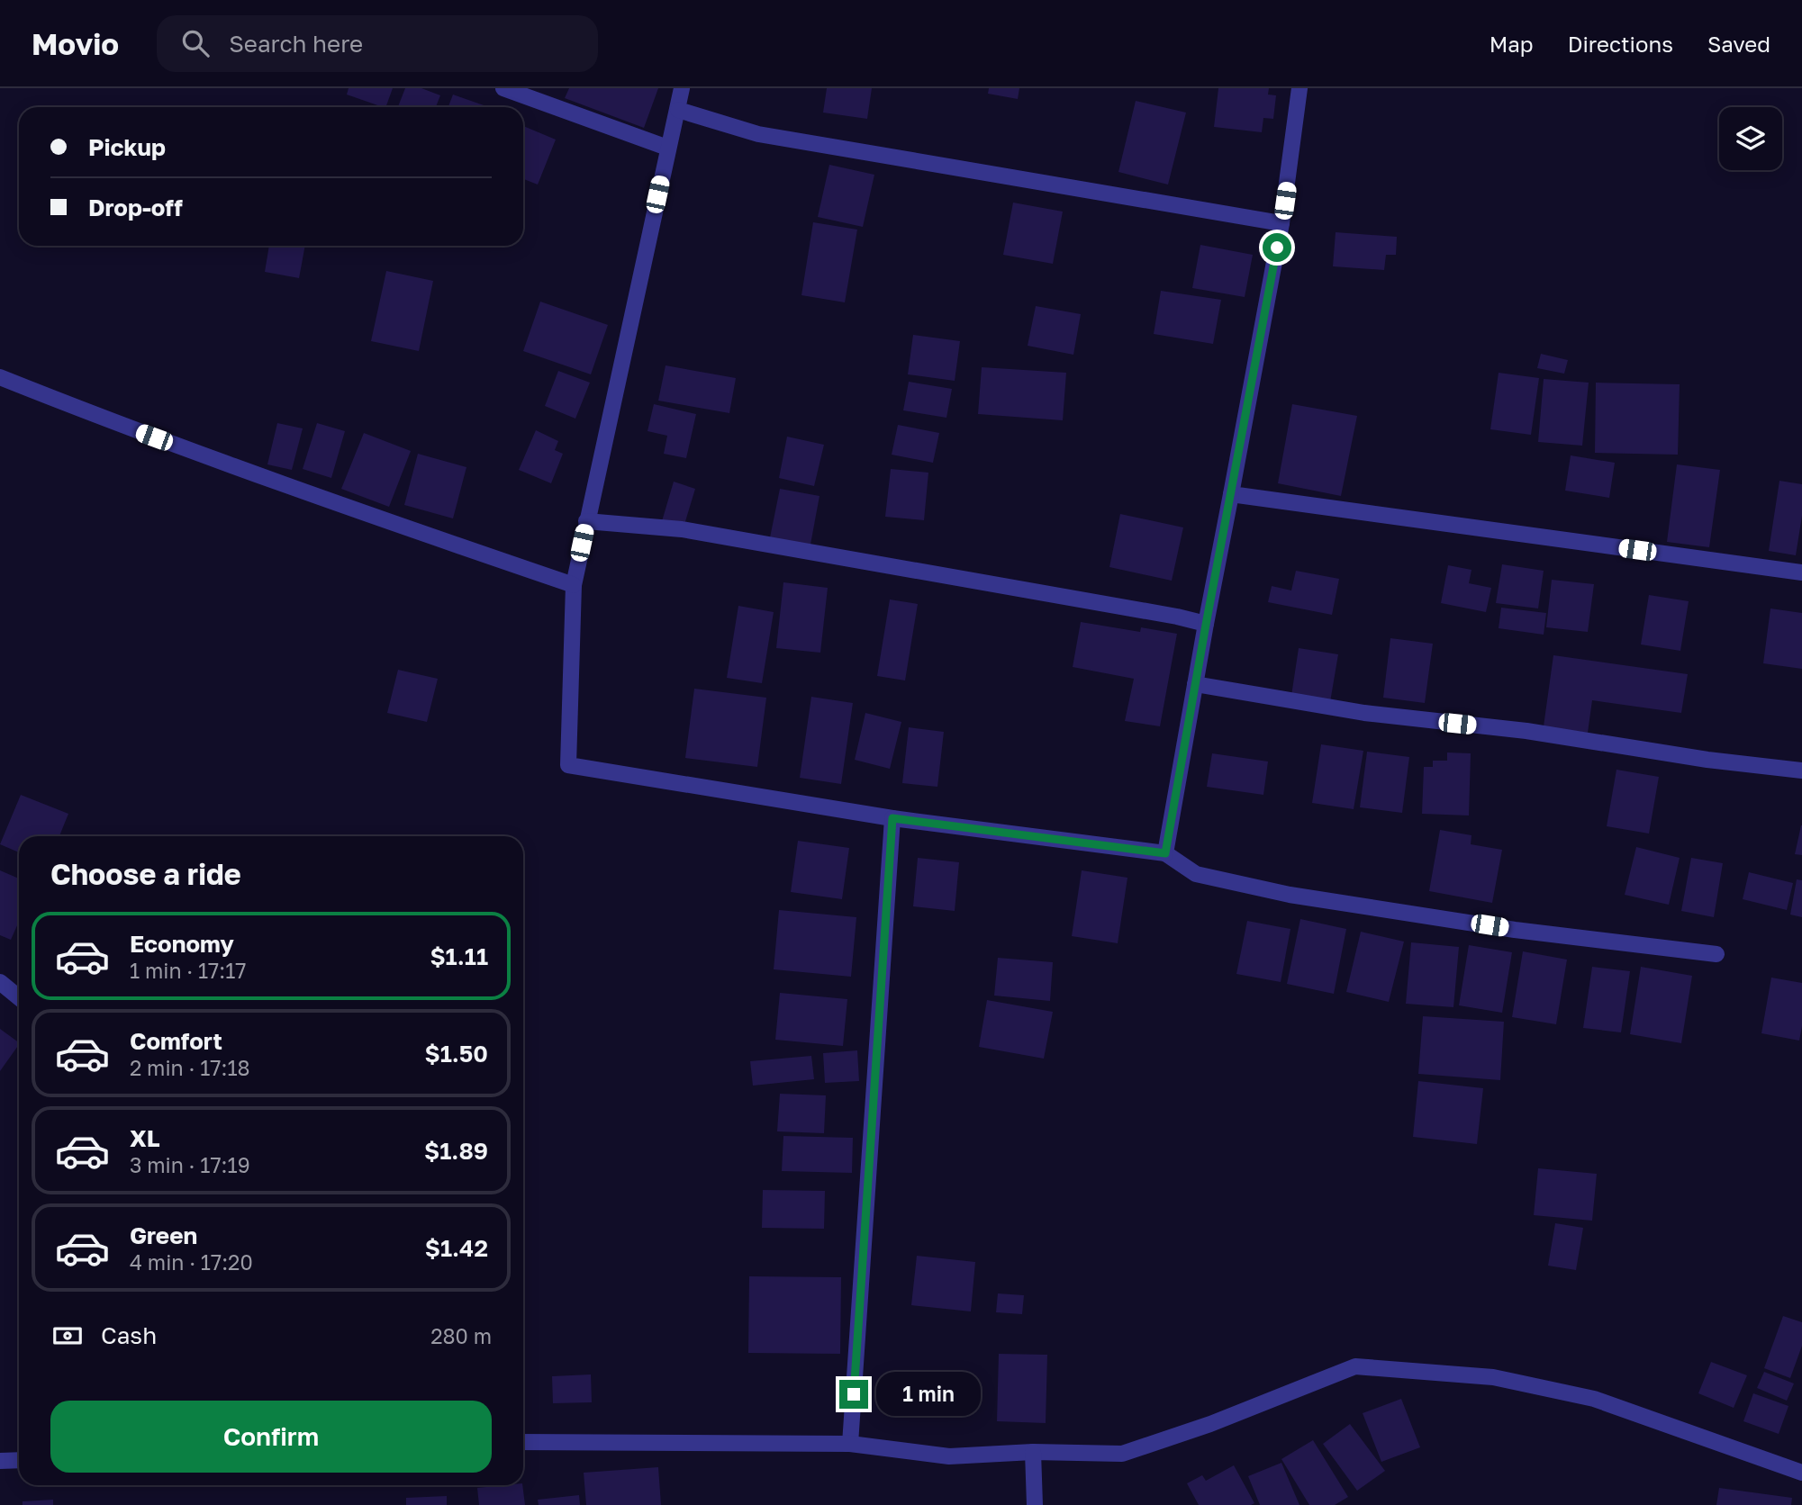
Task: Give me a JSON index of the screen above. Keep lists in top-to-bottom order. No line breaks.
{"page":{"header":"Movio","search":"Search here","nav":["Map","Directions","Saved"],"banner":["Pickup","Drop-off"],"heading":"Choose a ride","list":[{"name":"Economy","note":"1 min · 17:17","value":"$1.11"},{"name":"Comfort","note":"2 min · 17:18","value":"$1.50"},{"name":"XL","note":"3 min · 17:19","value":"$1.89"},{"name":"Green","note":"4 min · 17:20","value":"$1.42"}],"pay":["Cash","280 m"],"bubble":"1 min","buttons":"Confirm"}}
